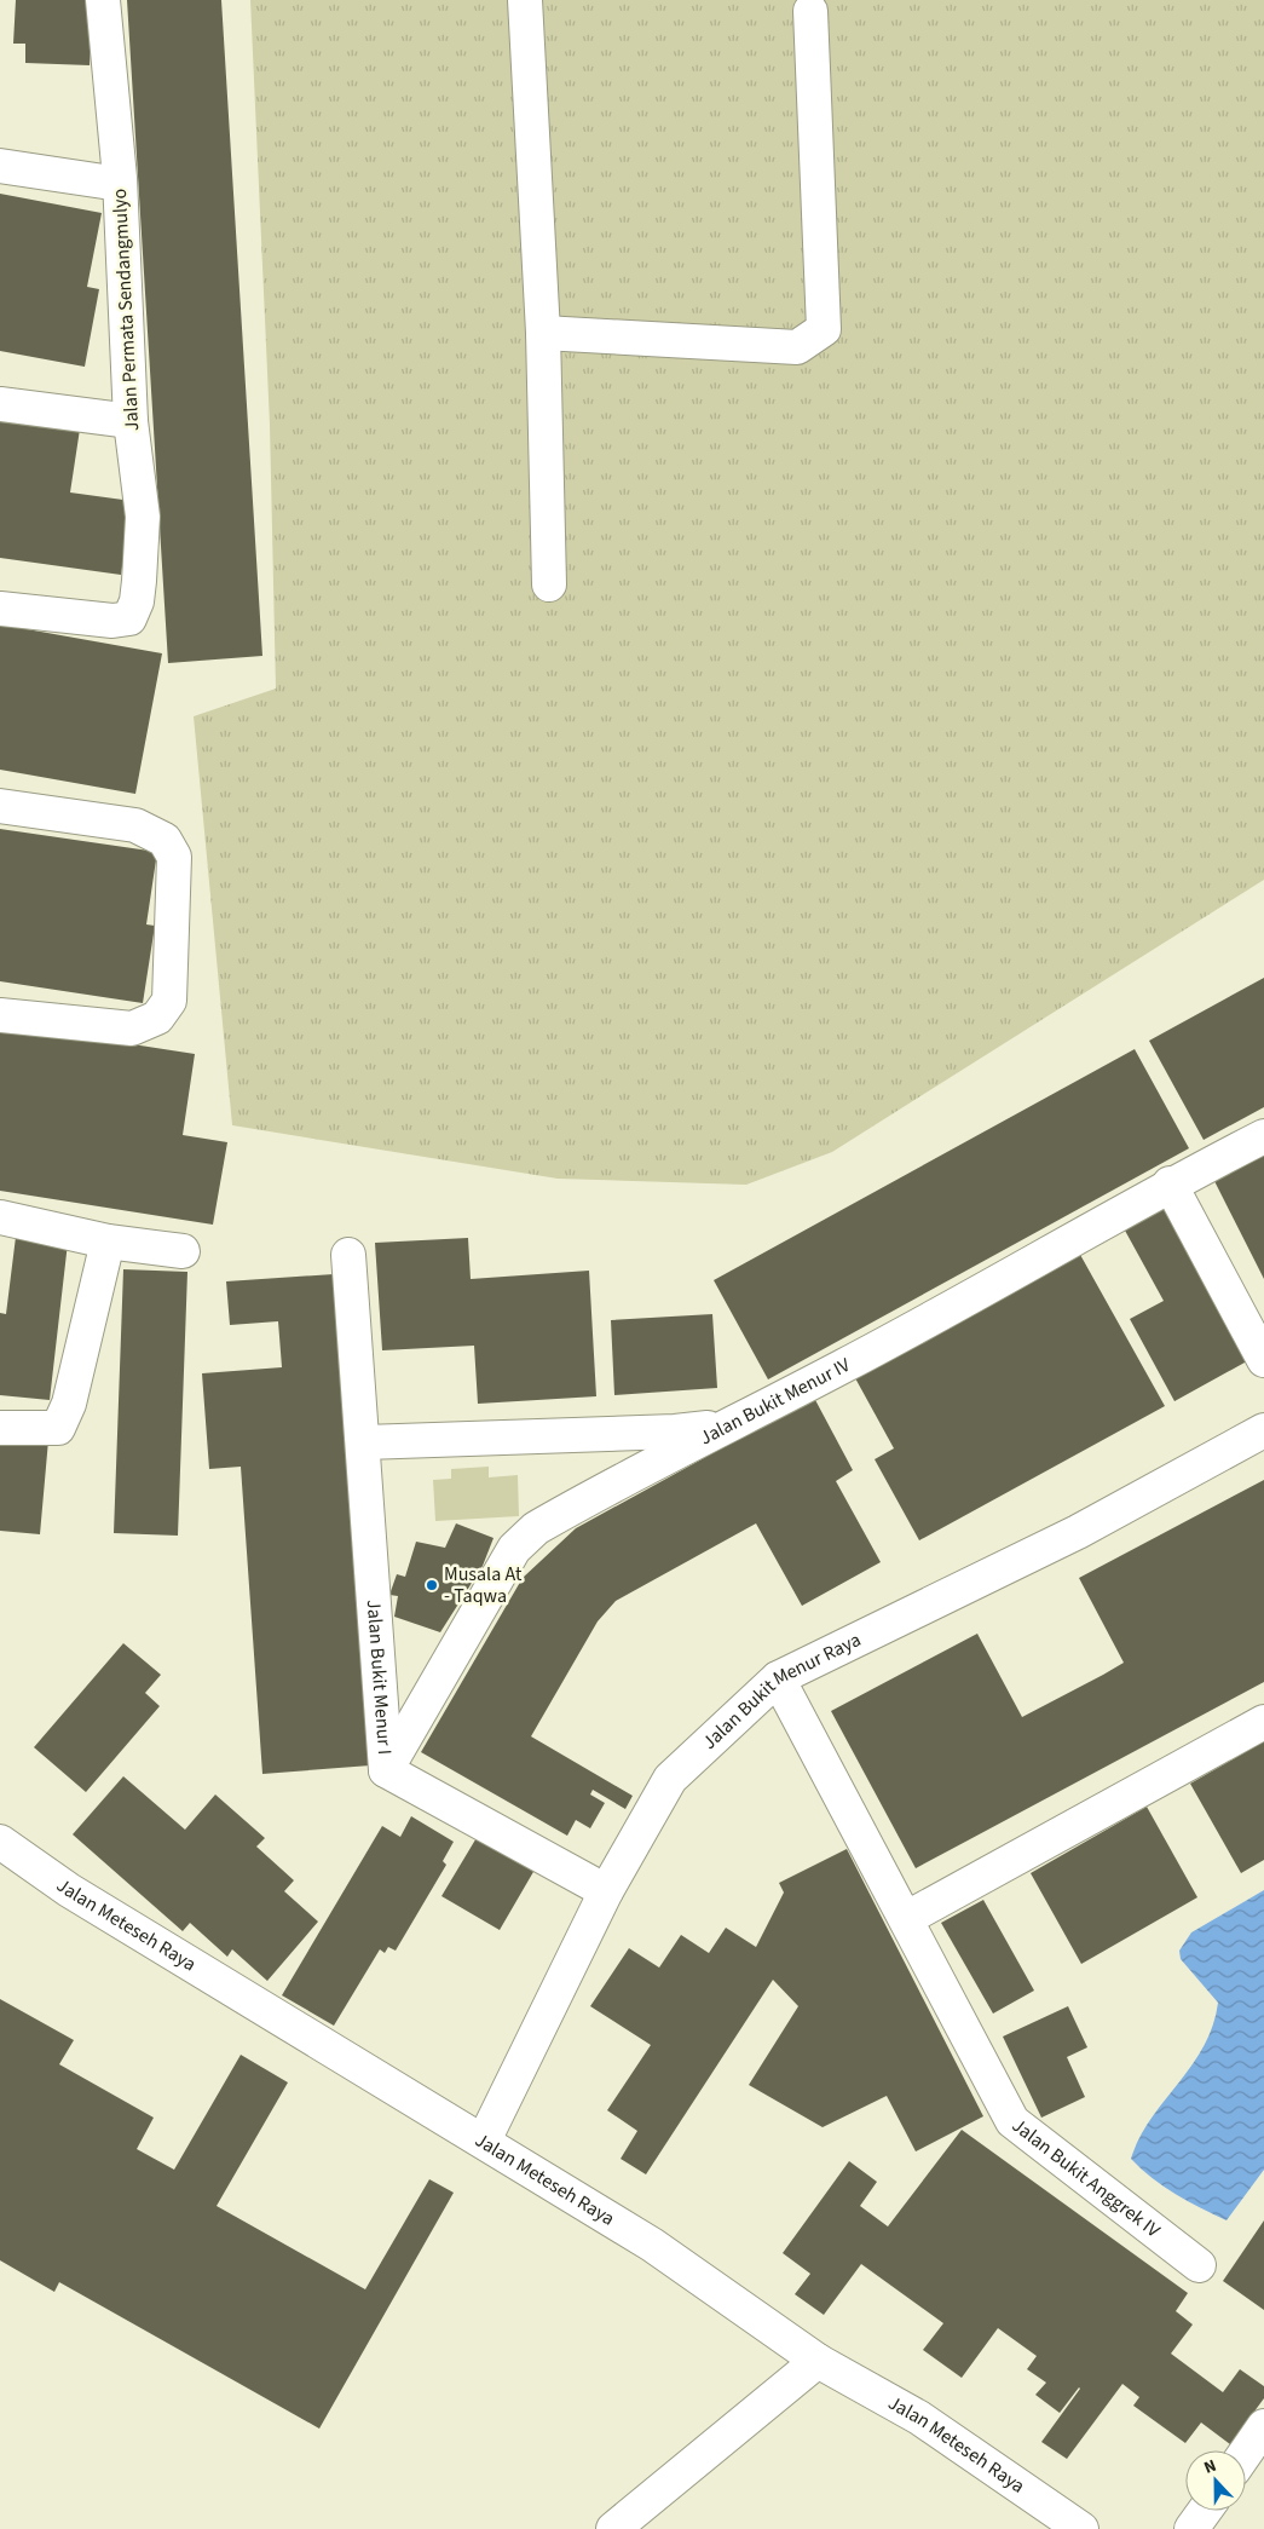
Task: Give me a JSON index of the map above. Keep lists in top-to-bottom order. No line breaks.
{"streets":{"street":["Jalan Permata Sendangmulyo","Jalan Bukit Menur IV","Jalan Bukit Menur I","Jalan Bukit Menur Raya","Jalan Meteseh Raya","Jalan Bukit Anggrek IV"]},"crossings":[["Jalan Bukit Menur IV","Jalan Bukit Menur I"],["Jalan Bukit Menur I","Jalan Bukit Menur Raya"],["Jalan Bukit Menur Raya","Jalan Meteseh Raya"],["Jalan Bukit Menur Raya","Jalan Bukit Anggrek IV"]],"places":["Musala At - Taqwa"],"north":"top"}
